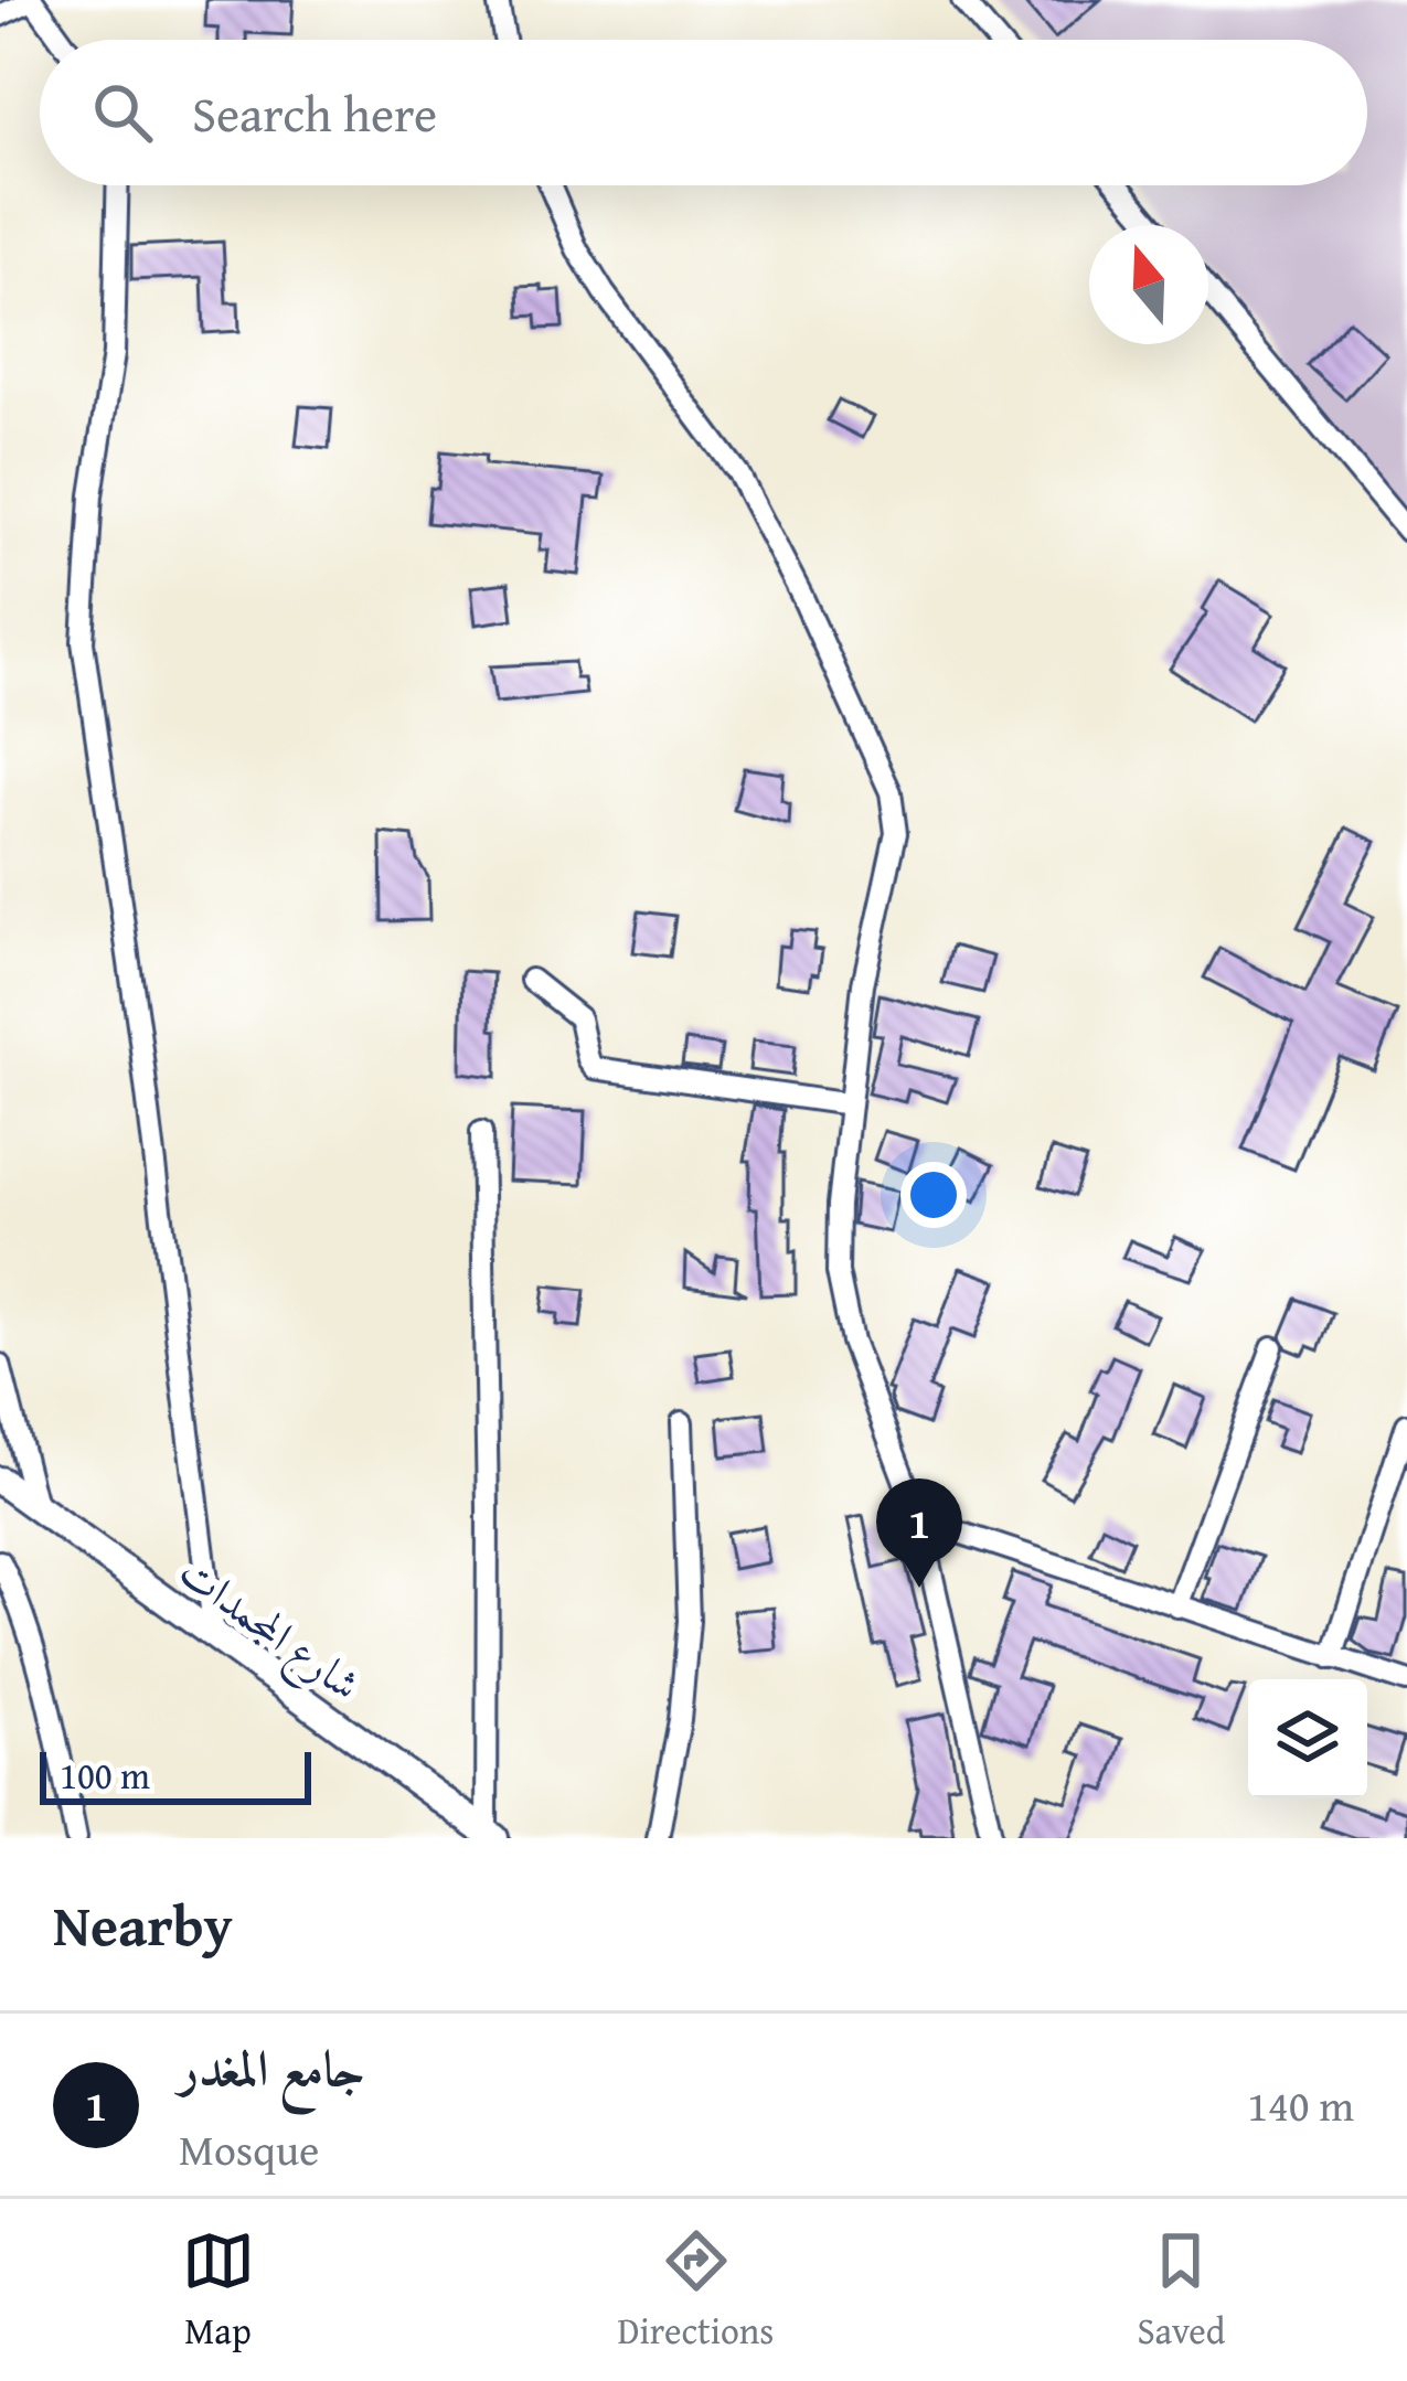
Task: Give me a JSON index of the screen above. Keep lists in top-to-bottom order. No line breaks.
{"streets":{"main road":["شارع المجمدات"]},"scale_bar":"100 m","north":"top","page":{"search":"Search here","pins":"1","scale":"100 m","heading":"Nearby","list":[{"mark":"1","name":"جامع المغدر","note":"Mosque","value":"140 m"}],"nav":["Map","Directions","Saved"]}}
